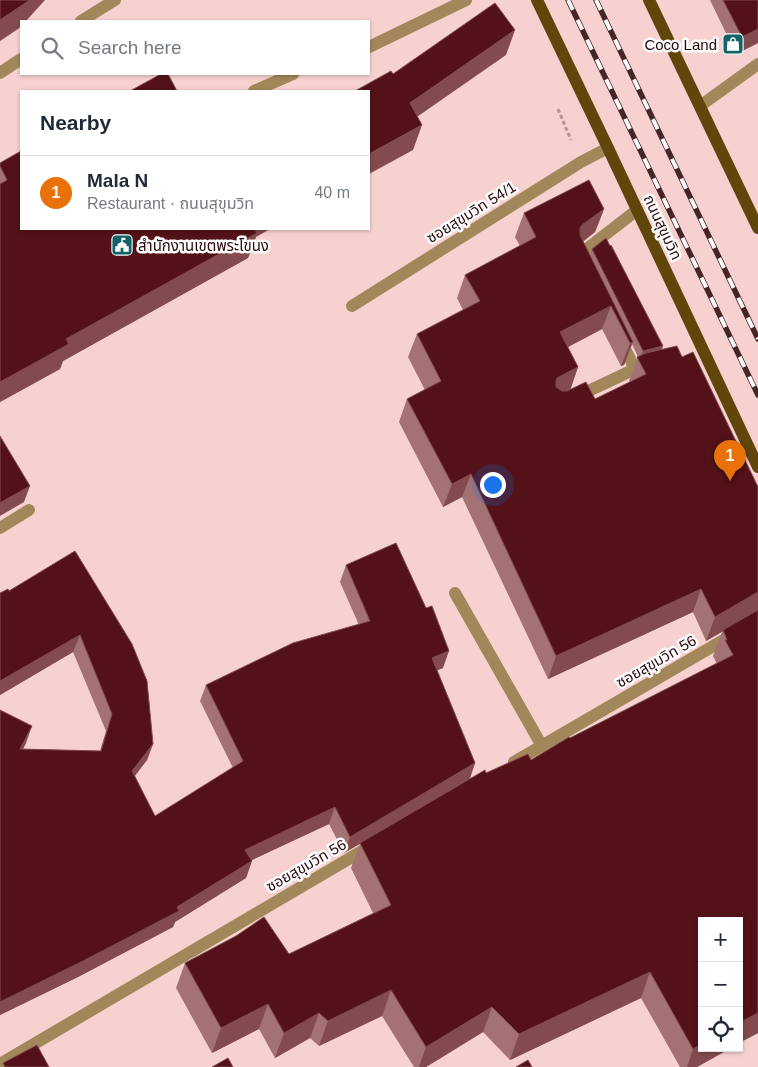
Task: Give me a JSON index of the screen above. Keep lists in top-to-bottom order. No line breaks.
{"streets":{"main road":["ถนนสุขุมวิท"],"street":["ซอยสุขุมวิท 54/1","ซอยสุขุมวิท 56"]},"crossings":[["ซอยสุขุมวิท 54/1","ถนนสุขุมวิท"]],"places":{"shop":["Coco Land"],"public building":["สำนักงานเขตพระโขนง"]},"page":{"search":"Search here","heading":"Nearby","list":[{"mark":"1","name":"Mala N","note":"Restaurant · ถนนสุขุมวิท","value":"40 m"}],"pins":"1","map_buttons":["+","−"]}}
